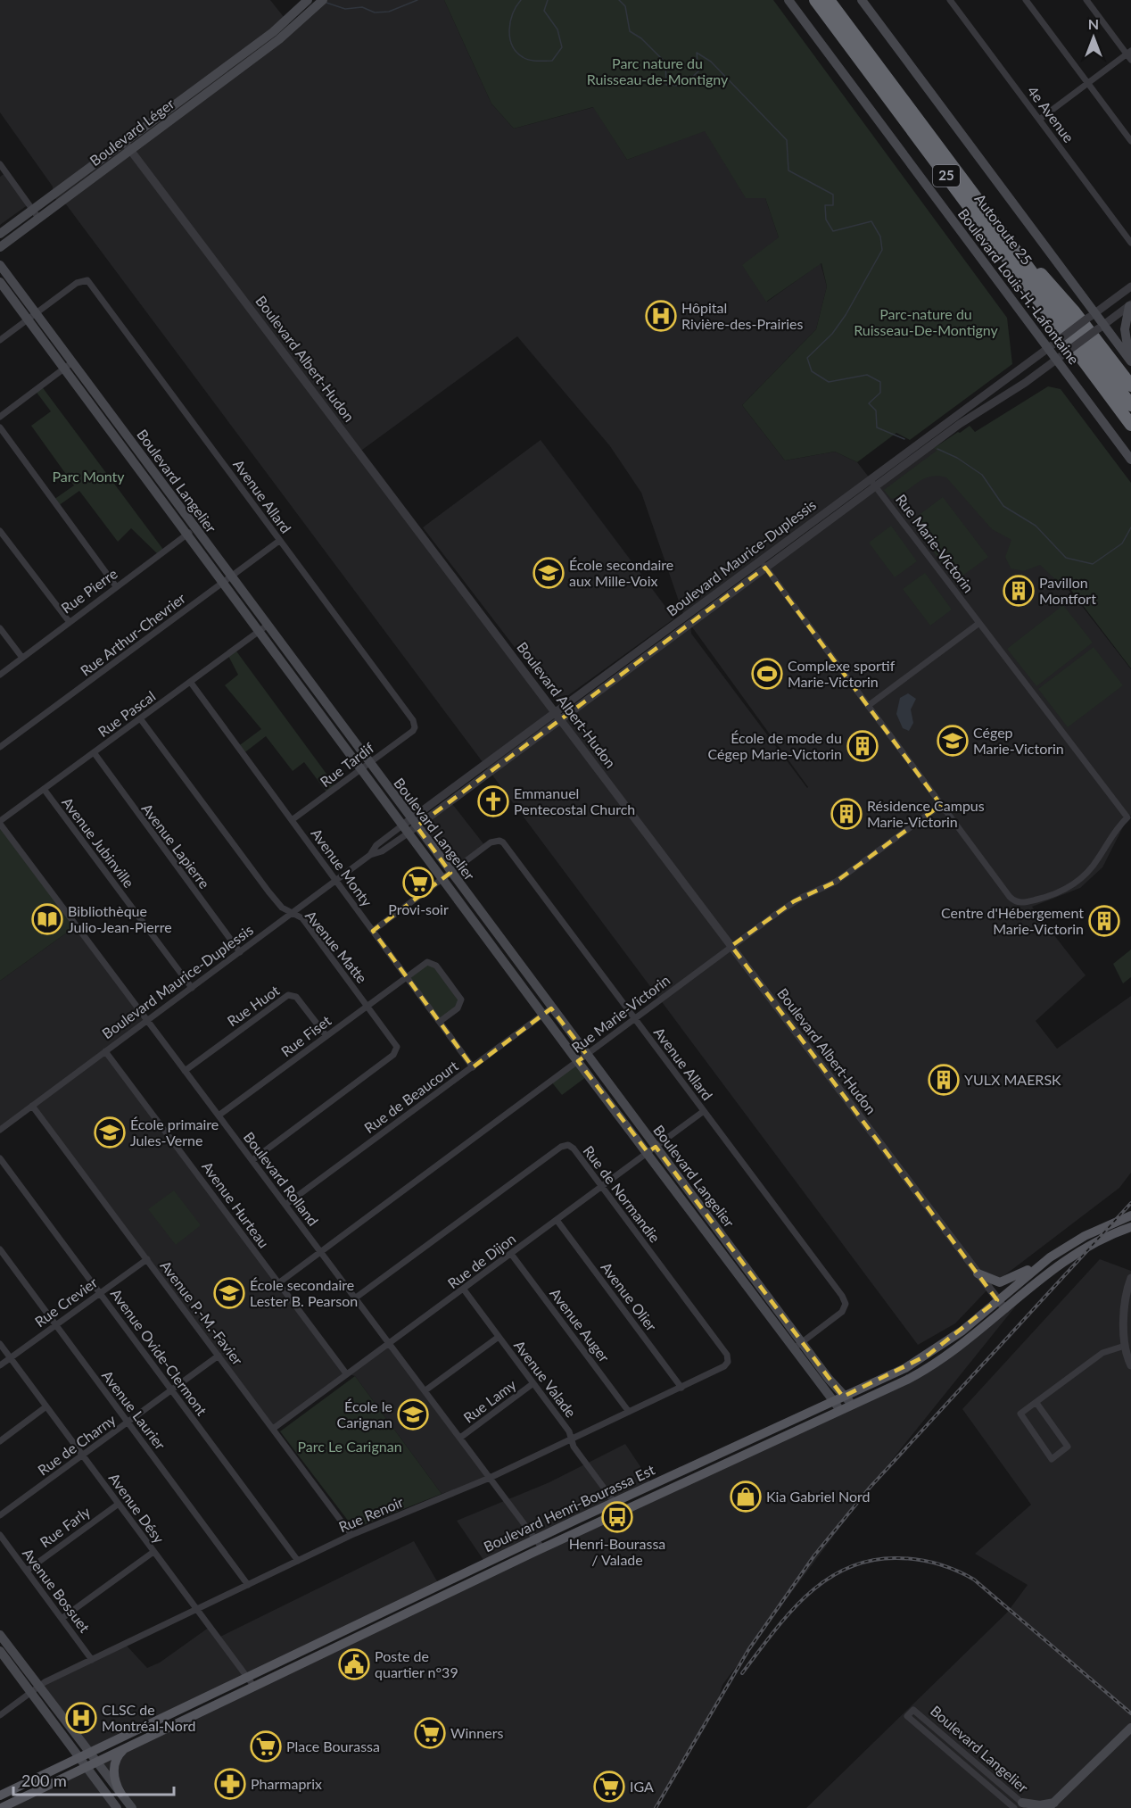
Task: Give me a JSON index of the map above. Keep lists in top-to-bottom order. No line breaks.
{"streets":{"highway":["25","Autoroute 25"],"main road":["Boulevard Léger","Boulevard Louis-H.-Lafontaine","Boulevard Langelier","Boulevard Henri-Bourassa Est"],"street":["4e Avenue","Boulevard Albert-Hudon","Avenue Allard","Rue Marie-Victorin","Boulevard Maurice-Duplessis","Rue Pierre","Rue Arthur-Chevrier","Rue Pascal","Rue Tardif","Avenue Jubinville","Avenue Lapierre","Avenue Monty","Avenue Matte","Rue Huot","Rue Fiset","Rue de Beaucourt","Boulevard Rolland","Rue de Normandie","Avenue Hurteau","Rue de Dijon","Avenue Olier","Rue Crevier","Avenue P.-M.-Favier","Avenue Auger","Avenue Ovide-Clermont","Avenue Valade","Rue Lamy","Avenue Laurier","Rue de Charny","Avenue Désy","Rue Renoir","Rue Farly","Avenue Bossuet"]},"crossings":[["Boulevard Léger","Boulevard Albert-Hudon"],["Boulevard Louis-H.-Lafontaine","Boulevard Maurice-Duplessis"],["Boulevard Albert-Hudon","Rue Marie-Victorin"],["Boulevard Albert-Hudon","Boulevard Maurice-Duplessis"],["Boulevard Albert-Hudon","Boulevard Henri-Bourassa Est"],["Boulevard Langelier","Avenue Allard"],["Boulevard Langelier","Rue Marie-Victorin"],["Boulevard Langelier","Boulevard Maurice-Duplessis"],["Boulevard Langelier","Rue Pierre"],["Boulevard Langelier","Rue Arthur-Chevrier"],["Boulevard Langelier","Rue Pascal"],["Boulevard Langelier","Rue Tardif"],["Boulevard Langelier","Rue de Beaucourt"],["Boulevard Langelier","Rue de Dijon"],["Boulevard Langelier","Boulevard Henri-Bourassa Est"],["Avenue Allard","Rue Marie-Victorin"],["Avenue Allard","Rue Arthur-Chevrier"],["Avenue Allard","Rue Tardif"],["Avenue Allard","Rue de Dijon"],["Rue Marie-Victorin","Boulevard Maurice-Duplessis"],["Rue Marie-Victorin","Boulevard Rolland"],["Rue Marie-Victorin","Avenue Hurteau"],["Boulevard Maurice-Duplessis","Avenue Jubinville"],["Boulevard Maurice-Duplessis","Avenue Lapierre"],["Boulevard Maurice-Duplessis","Avenue Monty"],["Boulevard Maurice-Duplessis","Avenue Matte"],["Boulevard Maurice-Duplessis","Boulevard Rolland"],["Boulevard Maurice-Duplessis","Avenue Hurteau"],["Boulevard Maurice-Duplessis","Avenue P.-M.-Favier"],["Rue Pascal","Avenue Jubinville"],["Rue Pascal","Avenue Lapierre"],["Rue Pascal","Avenue Monty"],["Rue Pascal","Avenue Matte"],["Rue Pascal","Boulevard Rolland"],["Rue Tardif","Avenue Monty"],["Avenue Monty","Rue Fiset"],["Avenue Monty","Rue de Beaucourt"],["Avenue Matte","Rue Fiset"],["Avenue Matte","Boulevard Rolland"],["Rue Huot","Rue Fiset"],["Rue Huot","Boulevard Rolland"],["Rue Fiset","Boulevard Rolland"],["Rue de Beaucourt","Boulevard Rolland"],["Boulevard Rolland","Rue de Normandie"],["Boulevard Rolland","Rue de Dijon"],["Boulevard Rolland","Rue Lamy"],["Boulevard Rolland","Boulevard Henri-Bourassa Est"],["Boulevard Rolland","Rue Renoir"],["Rue de Normandie","Rue de Dijon"],["Rue de Normandie","Rue Renoir"],["Avenue Hurteau","Rue de Dijon"],["Rue de Dijon","Avenue Olier"],["Rue de Dijon","Avenue P.-M.-Favier"],["Rue de Dijon","Avenue Auger"],["Rue de Dijon","Avenue Valade"],["Avenue Olier","Rue Renoir"],["Rue Crevier","Avenue P.-M.-Favier"],["Rue Crevier","Avenue Ovide-Clermont"],["Rue Crevier","Avenue Laurier"],["Rue Crevier","Avenue Désy"],["Avenue P.-M.-Favier","Rue de Charny"],["Avenue P.-M.-Favier","Rue Renoir"],["Avenue Auger","Rue Renoir"],["Avenue Ovide-Clermont","Rue de Charny"],["Avenue Ovide-Clermont","Rue Renoir"],["Avenue Valade","Rue Lamy"],["Avenue Valade","Boulevard Henri-Bourassa Est"],["Avenue Valade","Rue Renoir"],["Avenue Laurier","Rue de Charny"],["Avenue Laurier","Rue Renoir"],["Rue de Charny","Avenue Désy"],["Avenue Désy","Boulevard Henri-Bourassa Est"],["Avenue Désy","Rue Renoir"],["Avenue Désy","Rue Farly"],["Rue Renoir","Avenue Bossuet"],["Rue Farly","Avenue Bossuet"]],"parks":["Parc nature du Ruisseau-de-Montigny","Parc-nature du Ruisseau-De-Montigny","Parc Monty","Parc Le Carignan"],"places":{"hospital":["Hôpital Rivière-des-Prairies","CLSC de Montréal-Nord"],"school or university":["École secondaire aux Mille-Voix","Cégep Marie-Victorin","École primaire Jules-Verne","École secondaire Lester B. Pearson","École le Carignan"],"building":["Pavillon Montfort","École de mode du Cégep Marie-Victorin","Résidence Campus Marie-Victorin","Centre d'Hébergement Marie-Victorin","YULX MAERSK"],"sports":["Complexe sportif Marie-Victorin"],"church":["Emmanuel Pentecostal Church"],"supermarket":["Provi-soir","Winners","Place Bourassa","IGA"],"library":["Bibliothèque Julio-Jean-Pierre"],"shop":["Kia Gabriel Nord"],"bus stop":["Henri-Bourassa / Valade"],"public building":["Poste de quartier n°39"],"pharmacy":["Pharmaprix"]},"scale_bar":"200 m","north":"top"}
